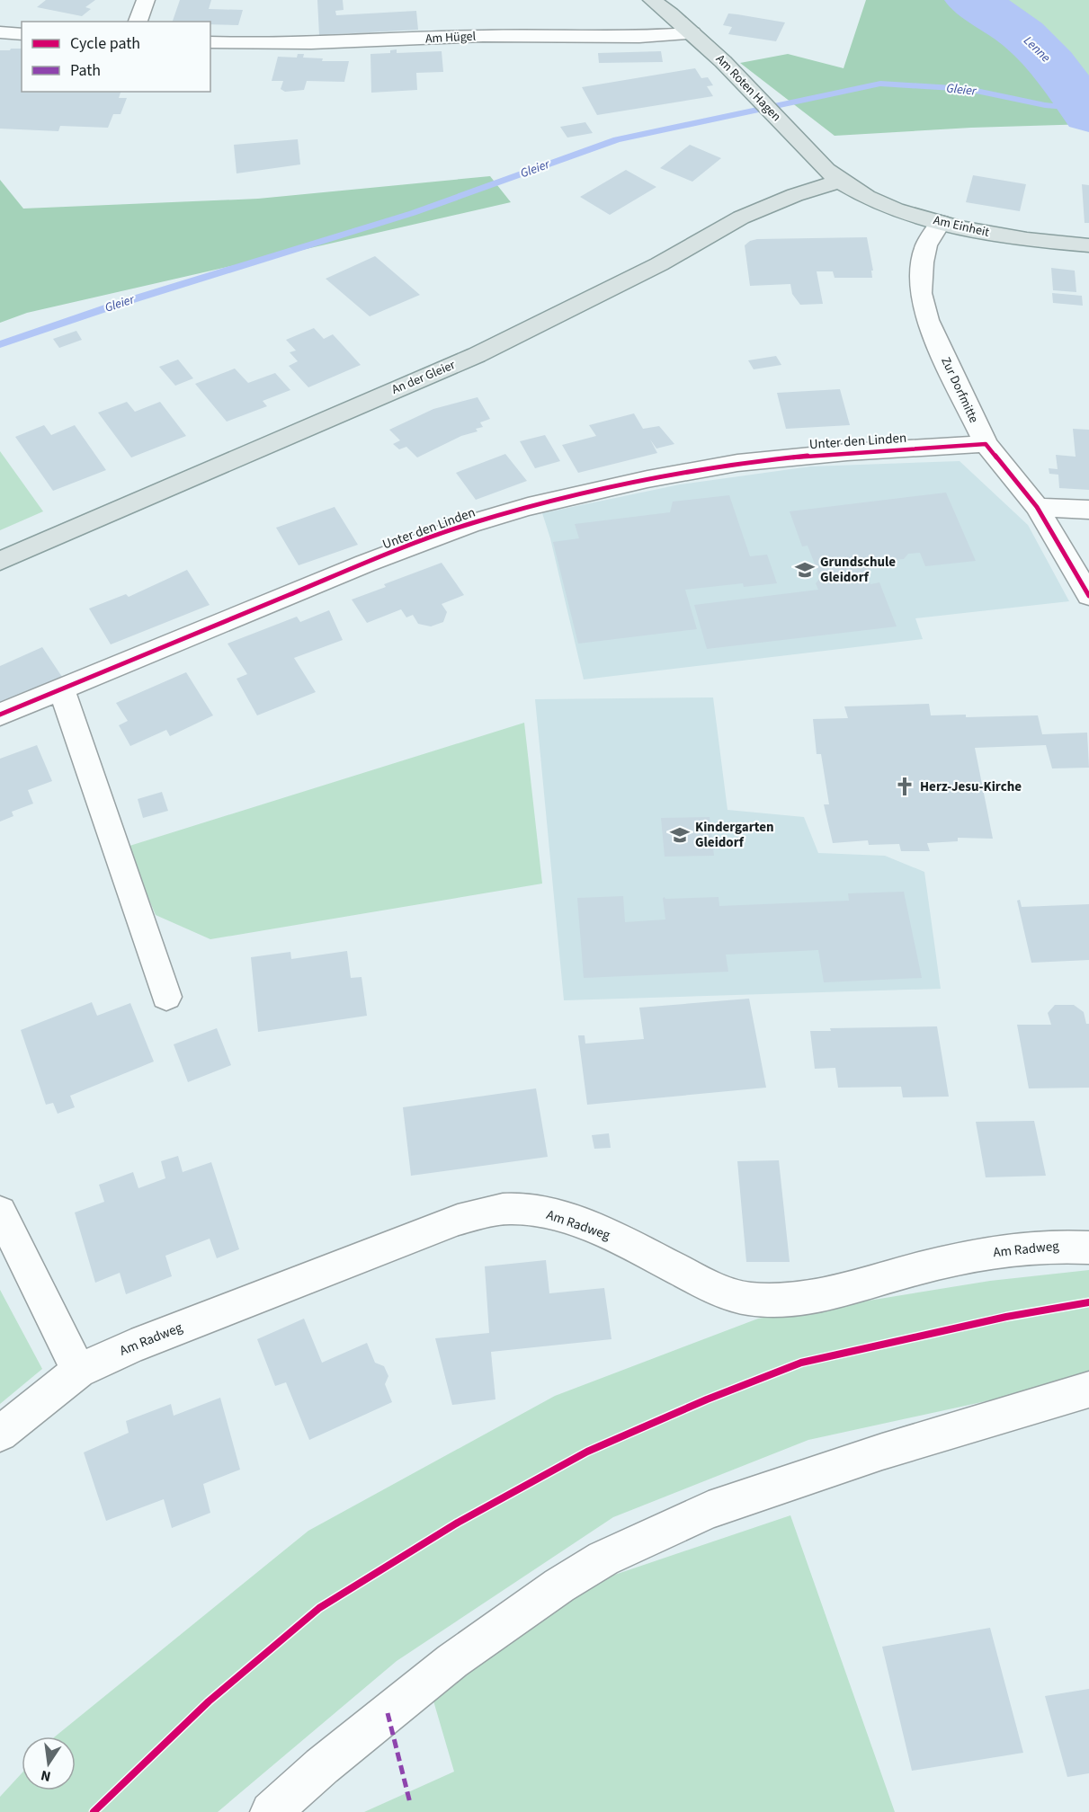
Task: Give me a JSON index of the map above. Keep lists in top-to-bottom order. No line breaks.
{"streets":{"main road":["Am Roten Hagen","Am Einheit","An der Gleier"],"street":["Am Hügel","Zur Dorfmitte","Unter den Linden","Am Radweg"]},"crossings":[["Am Hügel","Am Roten Hagen"],["Am Roten Hagen","Am Einheit"],["Am Roten Hagen","An der Gleier"],["Am Einheit","An der Gleier"],["Am Einheit","Zur Dorfmitte"],["Zur Dorfmitte","Unter den Linden"]],"water":["Lenne","Gleier"],"places":{"school or university":["Grundschule Gleidorf","Kindergarten Gleidorf"],"church":["Herz-Jesu-Kirche"]},"legend":["Cycle path","Path"],"north":"bottom"}
